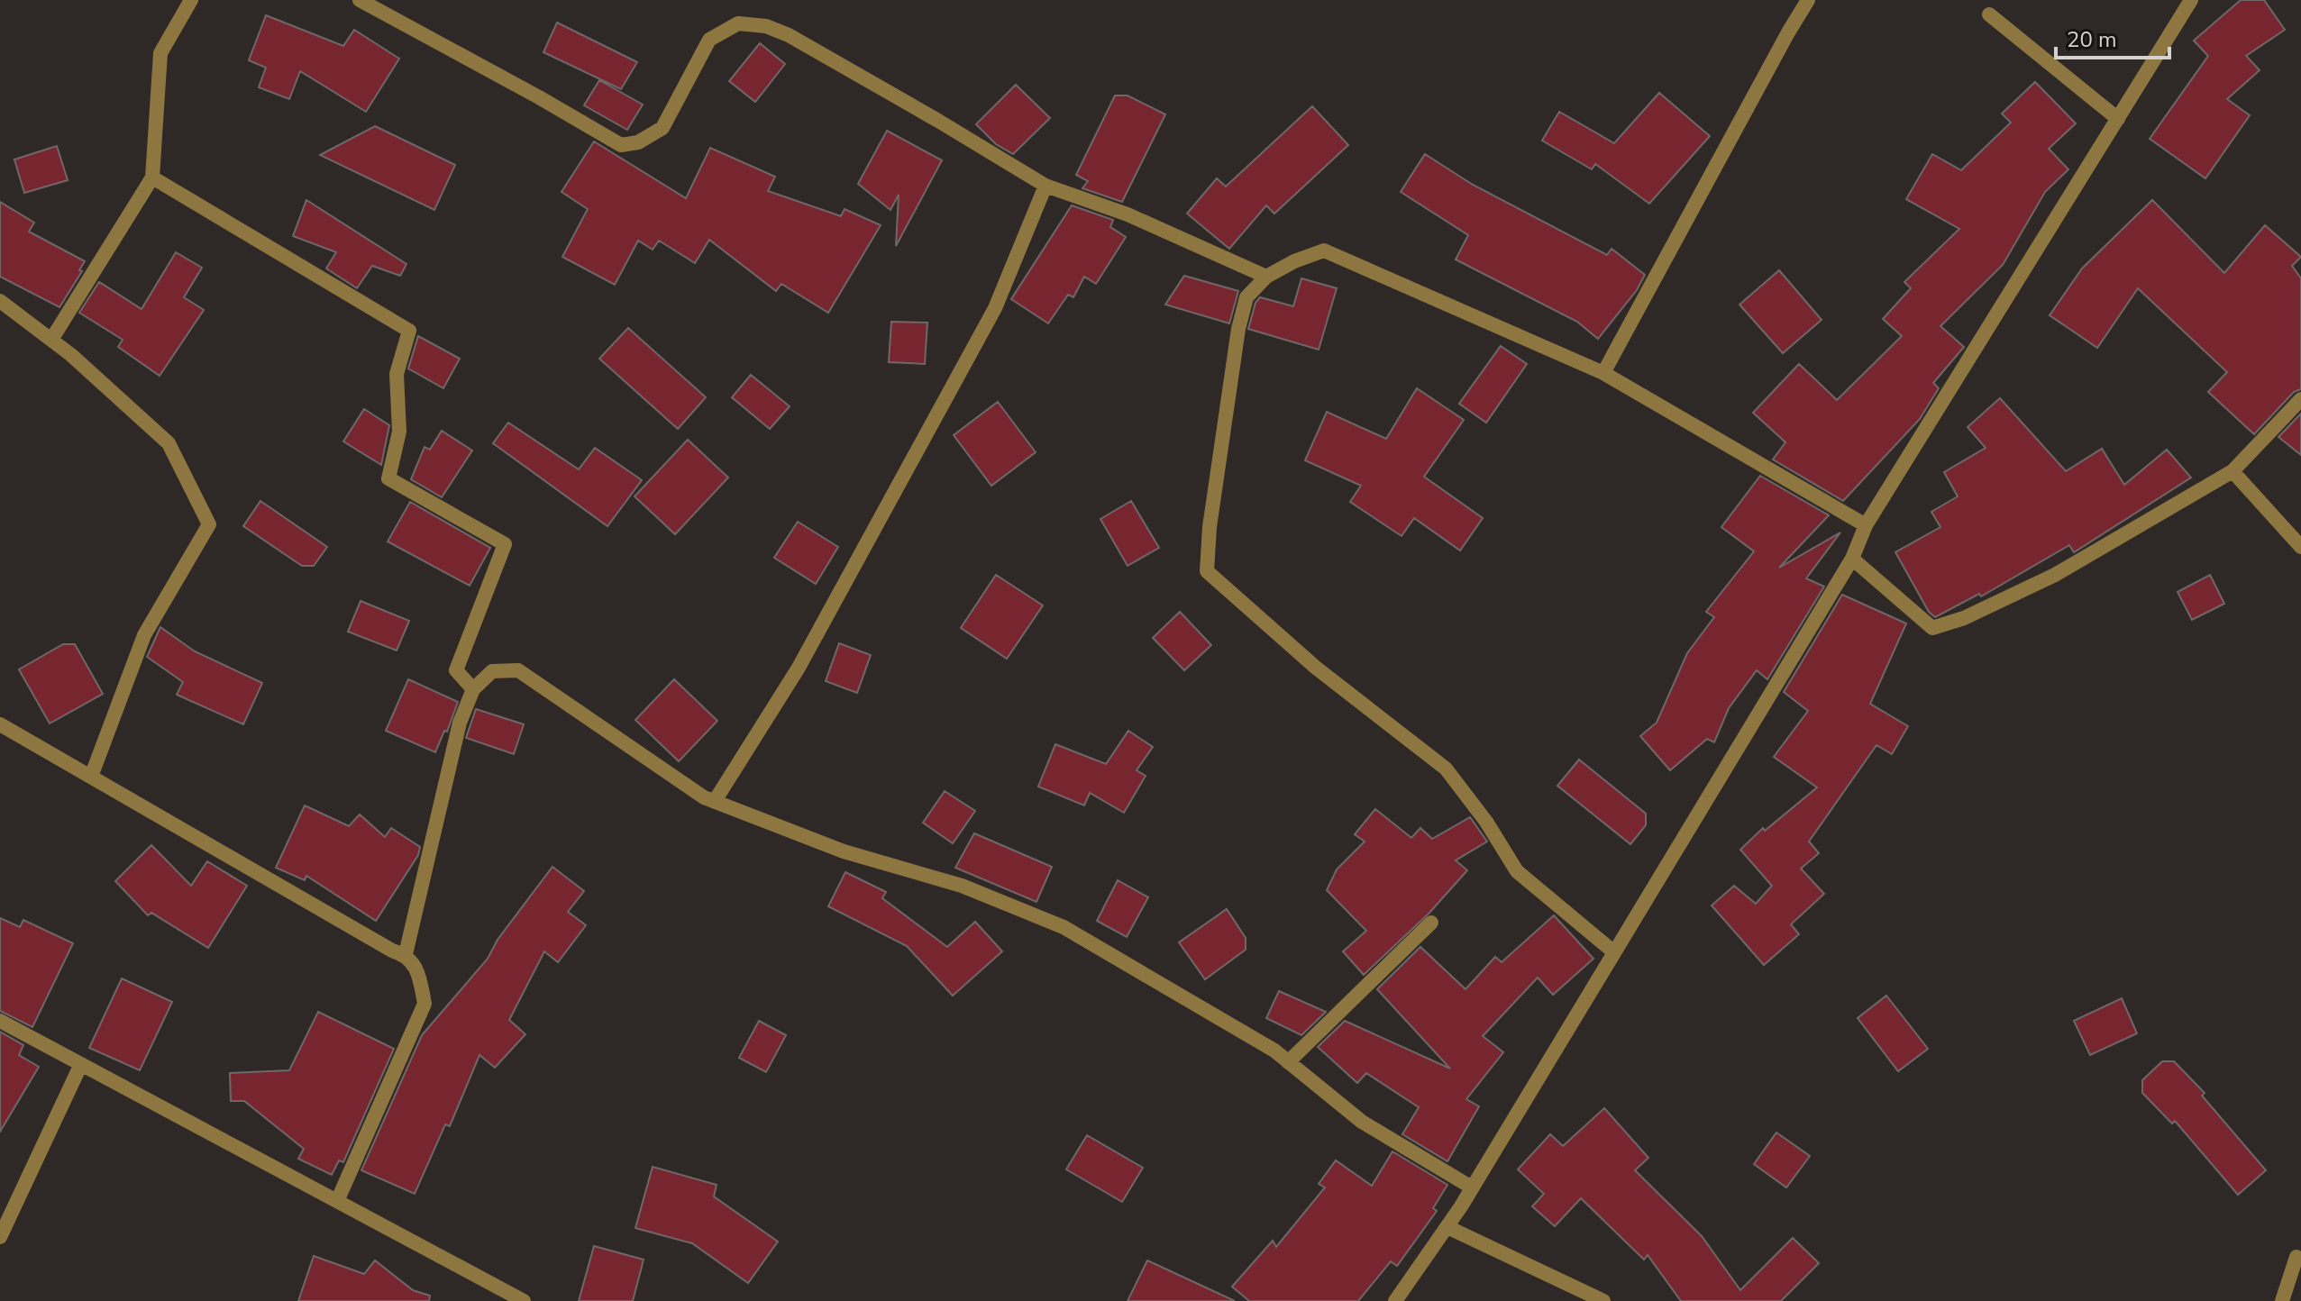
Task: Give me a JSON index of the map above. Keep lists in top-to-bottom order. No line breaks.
{"scale_bar":"20 m"}
